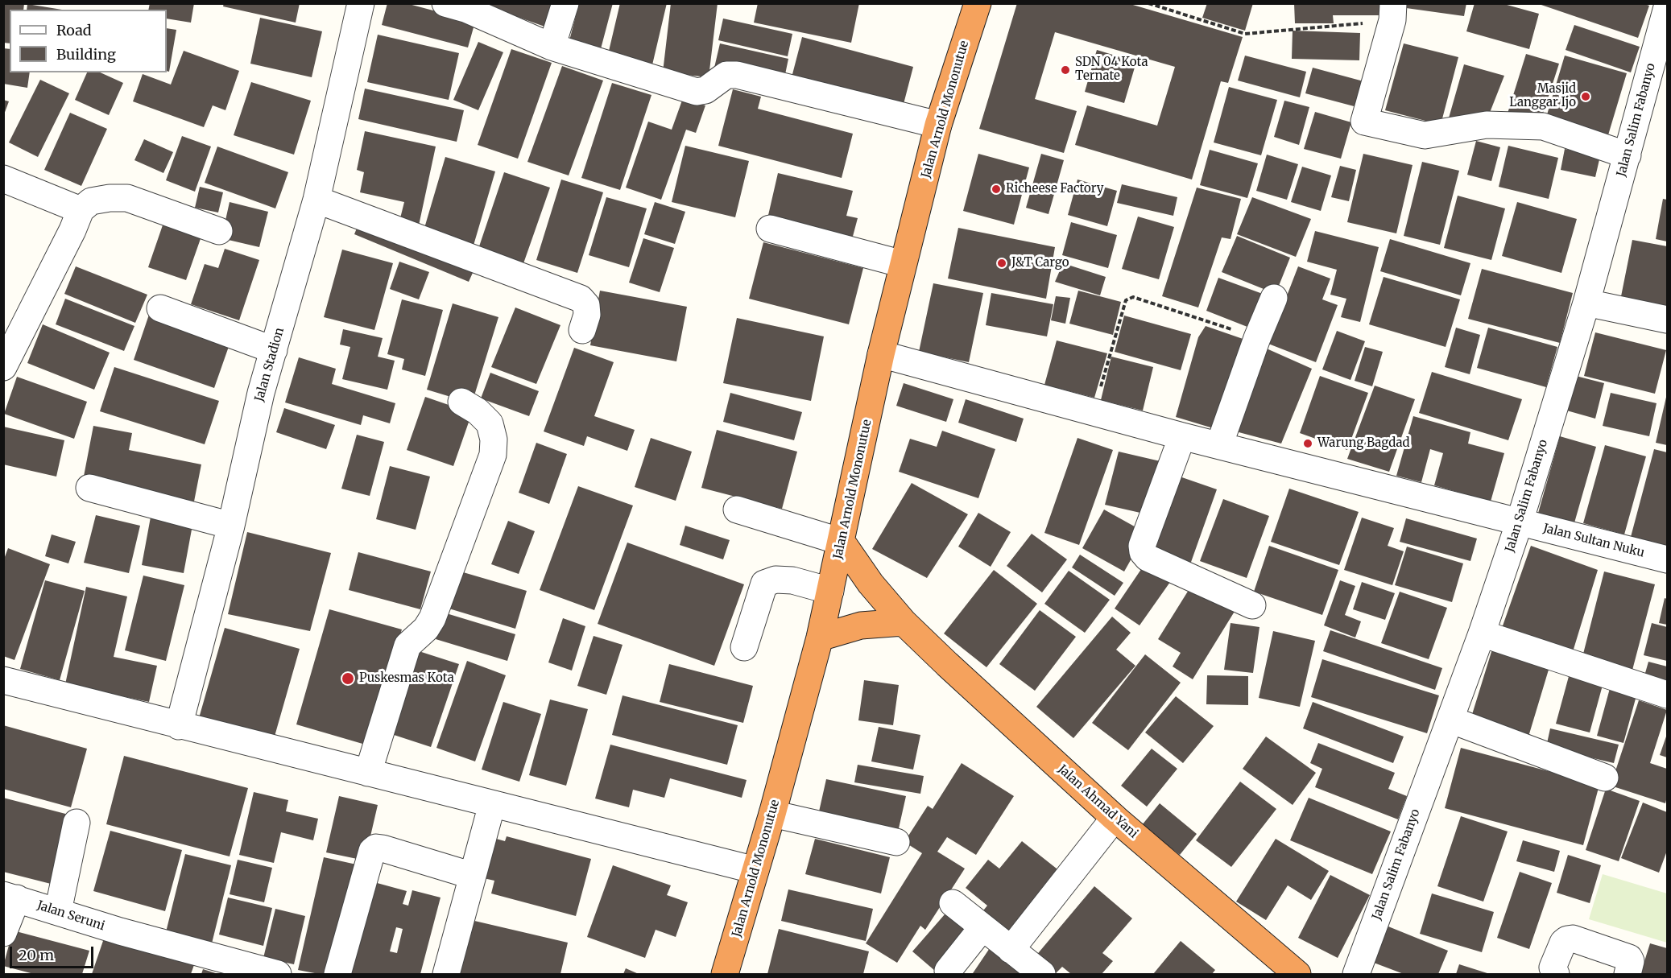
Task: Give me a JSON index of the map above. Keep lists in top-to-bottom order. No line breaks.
{"streets":{"highway":["Jalan Arnold Mononutue","Jalan Ahmad Yani"],"street":["Jalan Salim Fabanyo","Jalan Stadion","Jalan Sultan Nuku","Jalan Seruni"]},"crossings":[["Jalan Arnold Mononutue","Jalan Sultan Nuku"],["Jalan Arnold Mononutue","Jalan Ahmad Yani"],["Jalan Salim Fabanyo","Jalan Sultan Nuku"]],"places":["SDN 04 Kota Ternate","Masjid Langgar Ijo","Richeese Factory","J&T Cargo","Warung Bagdad","Puskesmas Kota"],"legend":["Road","Building"],"scale_bar":"20 m"}
